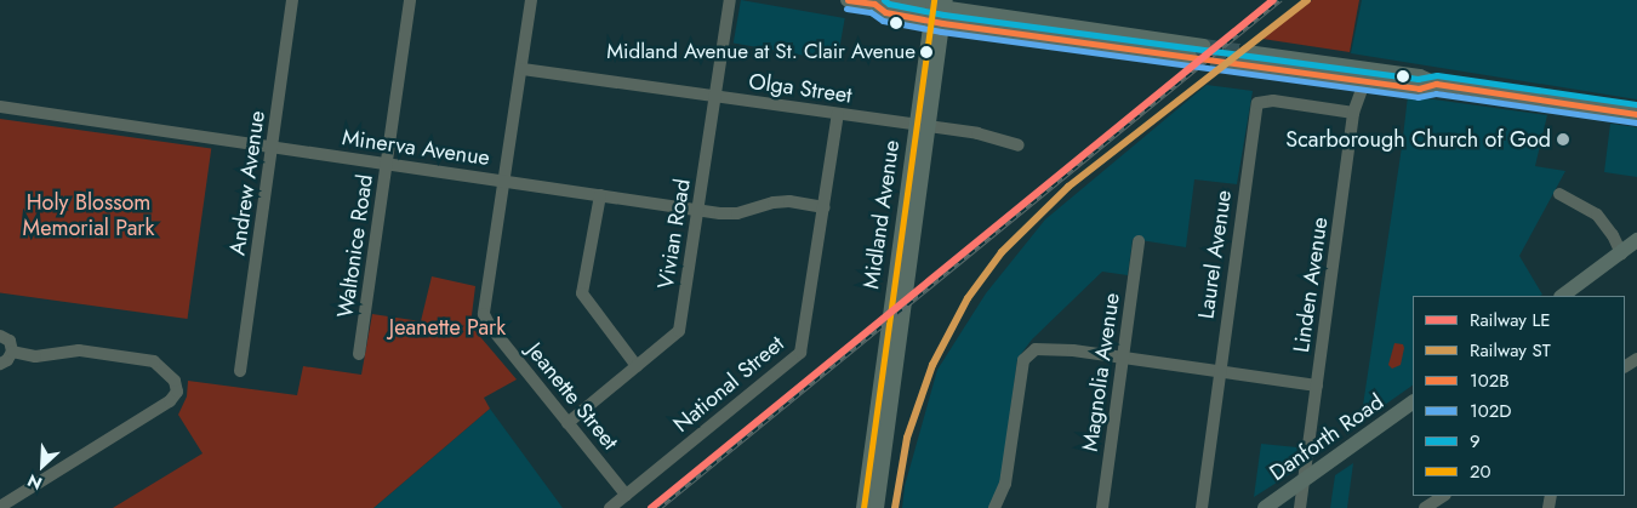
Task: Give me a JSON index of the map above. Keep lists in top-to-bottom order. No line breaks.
{"streets":{"main road":["Midland Avenue","Danforth Road"],"street":["Olga Street","Minerva Avenue","Andrew Avenue","Vivian Road","Waltonice Road","Laurel Avenue","Linden Avenue","Magnolia Avenue","National Street","Jeanette Street"]},"crossings":[["Olga Street","Midland Avenue"],["Olga Street","Vivian Road"],["Olga Street","National Street"],["Olga Street","Jeanette Street"],["Minerva Avenue","Andrew Avenue"],["Minerva Avenue","Vivian Road"],["Minerva Avenue","Waltonice Road"],["Minerva Avenue","National Street"],["Minerva Avenue","Jeanette Street"],["Vivian Road","Jeanette Street"],["Laurel Avenue","Linden Avenue"],["Linden Avenue","Danforth Road"],["National Street","Jeanette Street"]],"parks":["Holy Blossom Memorial Park","Jeanette Park"],"places":["Midland Avenue at St. Clair Avenue","Scarborough Church of God"],"lines":["rail line LE","rail line ST","transit line 102B","transit line 9","transit line 20","transit line 102D"],"legend":["Railway LE","Railway ST","102B","102D","9","20"],"north":"bottom left"}
